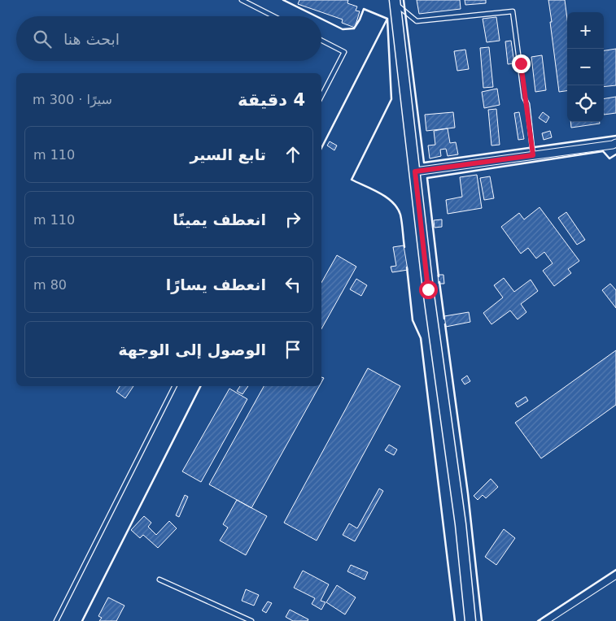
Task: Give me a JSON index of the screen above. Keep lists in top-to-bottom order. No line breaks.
{"page":{"map_buttons":["+","−"],"search":"ابحث هنا","heading":["4 دقيقة","سيرًا · 300 m"],"list":[["تابع السير","110 m"],["انعطف يمينًا","110 m"],["انعطف يسارًا","80 m"],"الوصول إلى الوجهة"]}}
